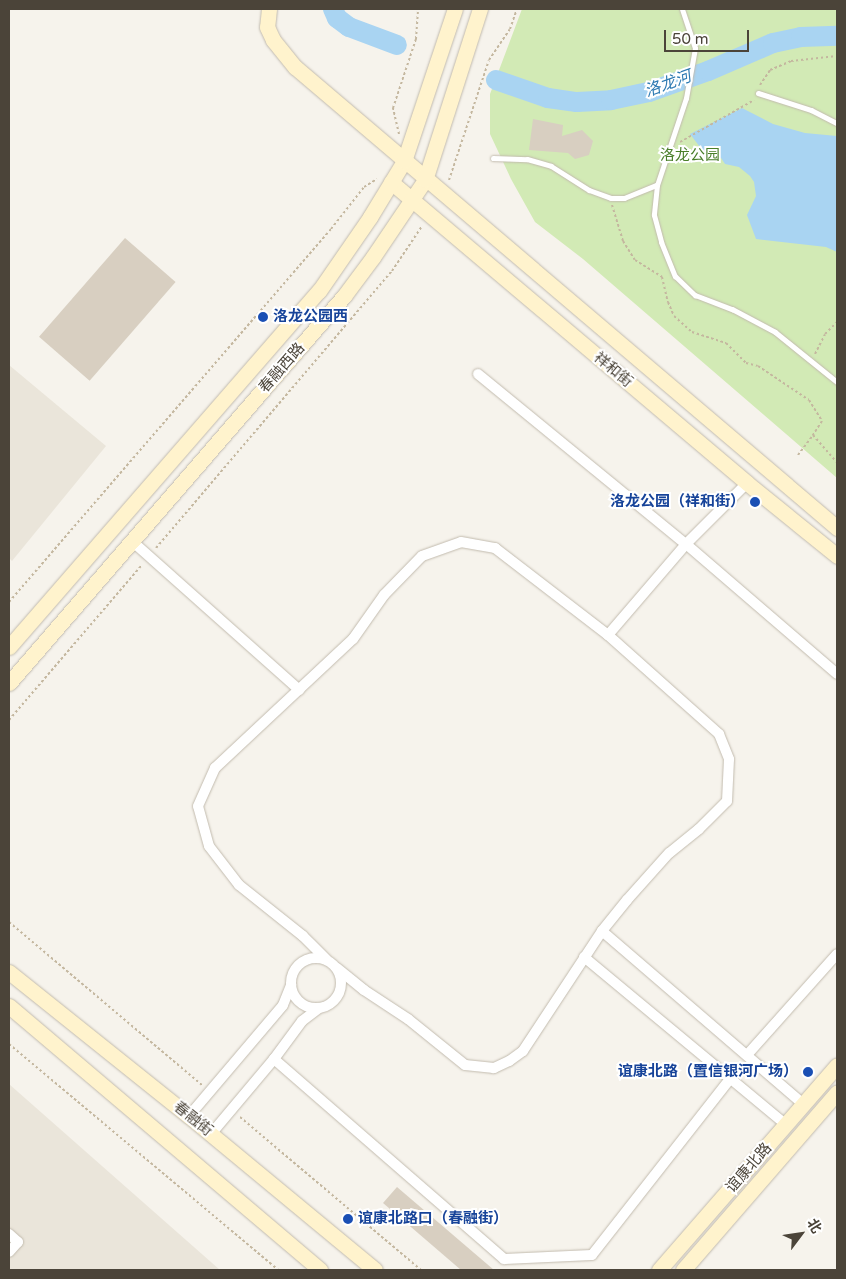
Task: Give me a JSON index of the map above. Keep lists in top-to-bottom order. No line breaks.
{"streets":{"main road":["春融西路","祥和街","春融街","谊康北路"]},"crossings":[["春融西路","祥和街"]],"water":["洛龙河"],"parks":["洛龙公园"],"places":["洛龙公园西","洛龙公园（祥和街）","谊康北路（置信银河广场）","谊康北路口（春融街）"],"scale_bar":"50 m","north":"top right"}
